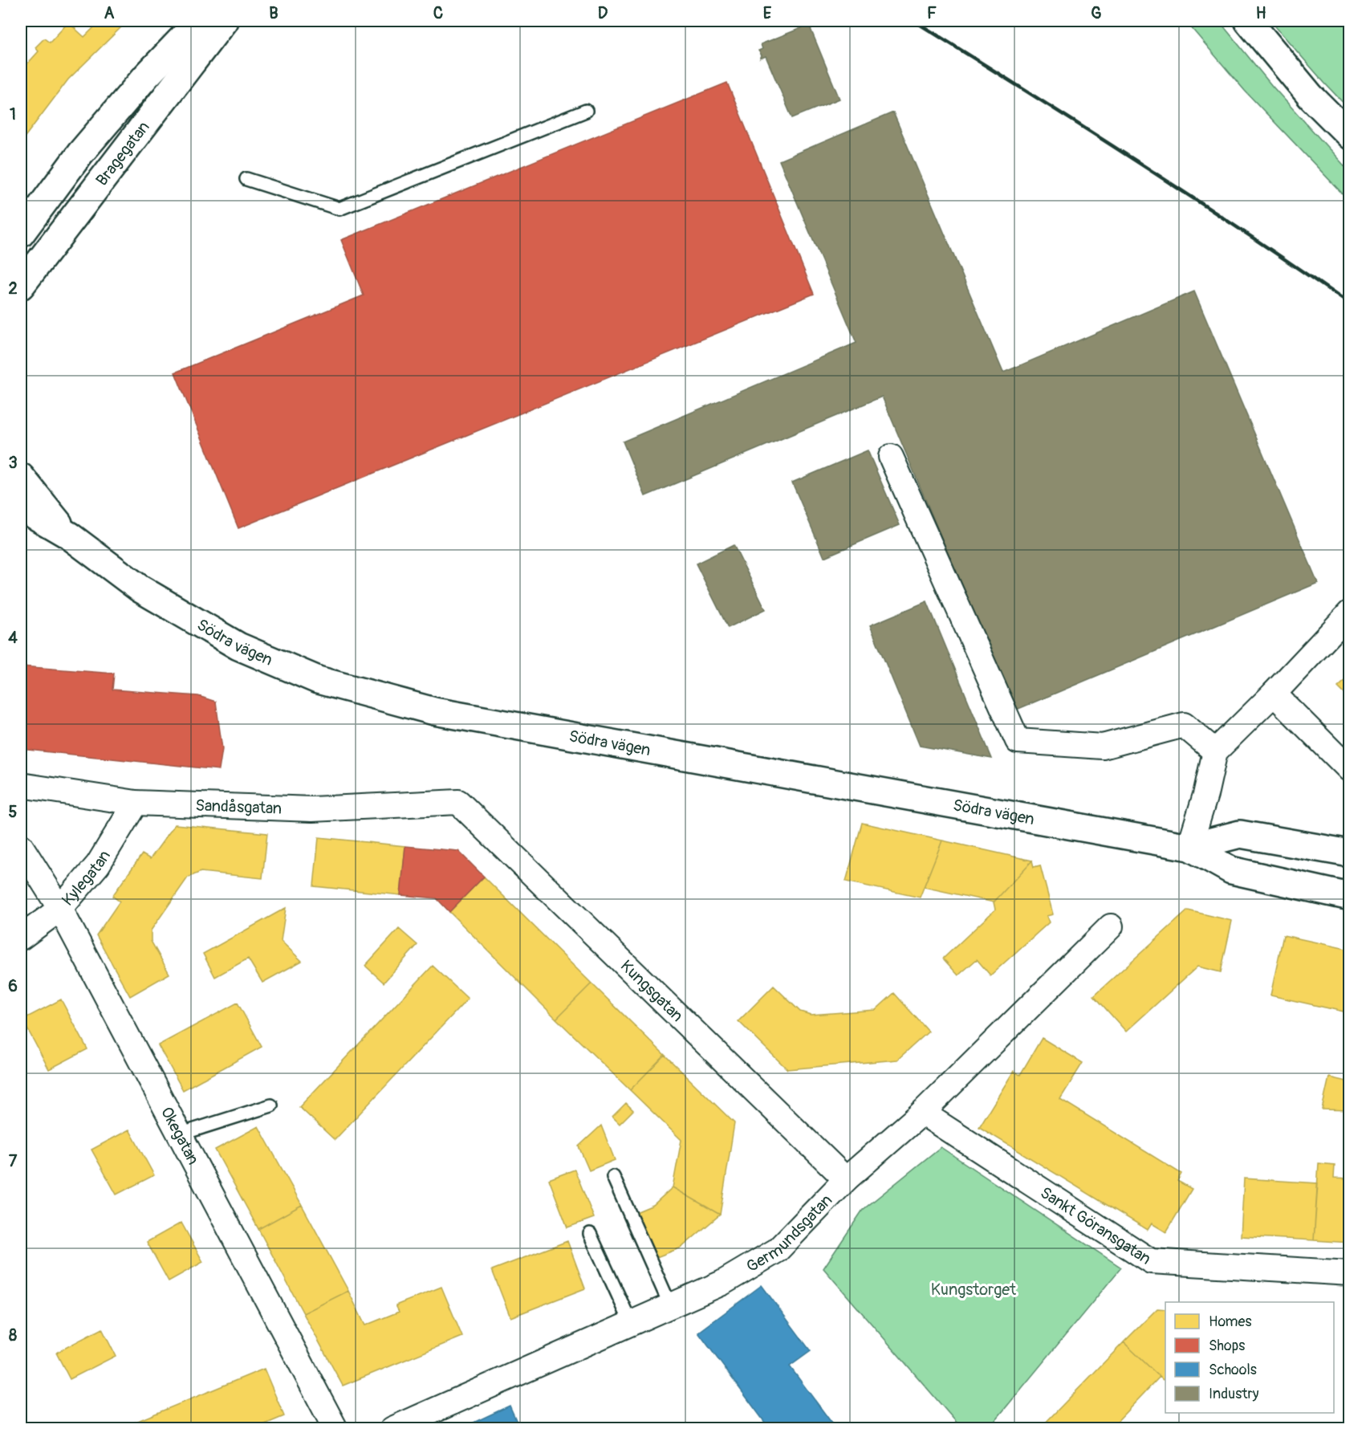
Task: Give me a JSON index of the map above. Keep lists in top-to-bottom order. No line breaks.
{"streets":{"main road":["Bragegatan","Södra vägen"],"street":["Sandåsgatan","Kylegatan","Kungsgatan","Okegatan","Sankt Göransgatan","Germundsgatan"]},"crossings":[["Sandåsgatan","Kylegatan"],["Sandåsgatan","Kungsgatan"],["Kylegatan","Okegatan"],["Kungsgatan","Germundsgatan"],["Sankt Göransgatan","Germundsgatan"]],"parks":["Kungstorget"],"legend":["Homes","Shops","Schools","Industry"],"grid":{"columns":["A","B","C","D","E","F","G","H"],"rows":["1","2","3","4","5","6","7","8"]}}
